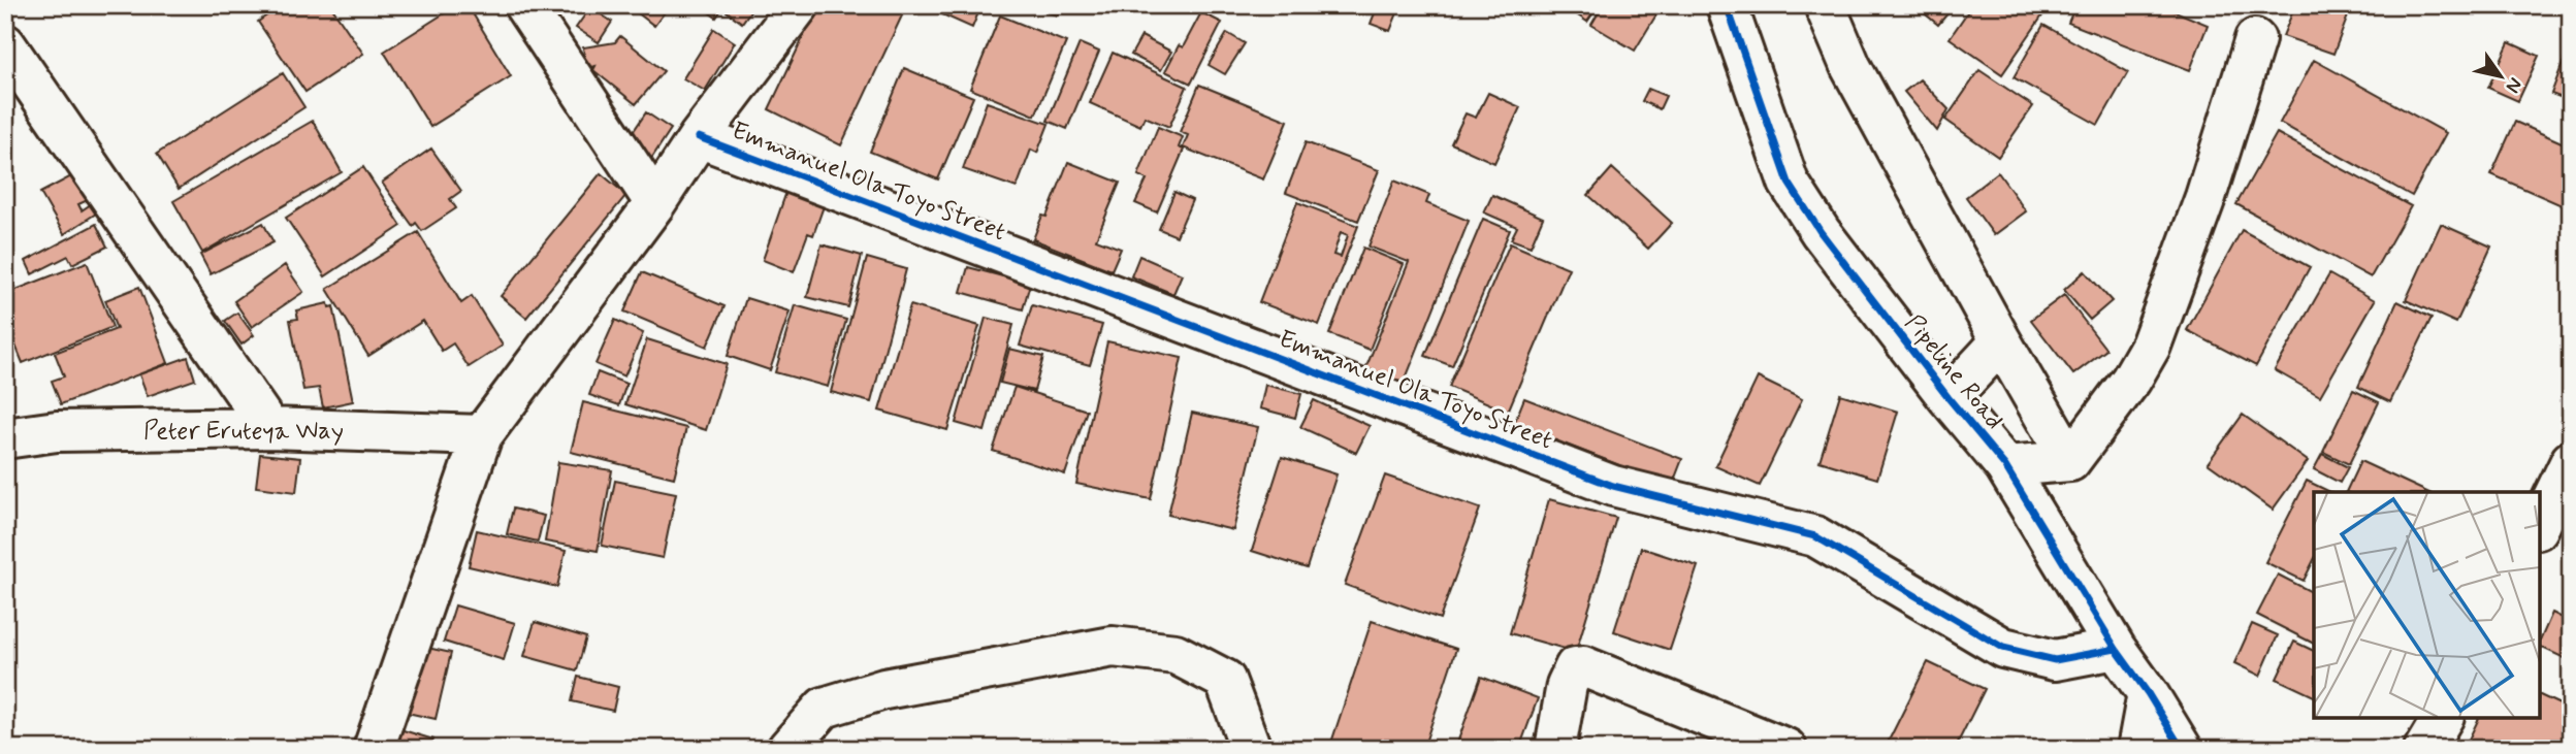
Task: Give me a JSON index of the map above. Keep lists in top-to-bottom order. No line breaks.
{"streets":{"street":["Emmanuel Ola Toyo Street","Pipeline Road","Peter Eruteya Way"]},"crossings":[["Emmanuel Ola Toyo Street","Pipeline Road"]],"north":"bottom right"}
